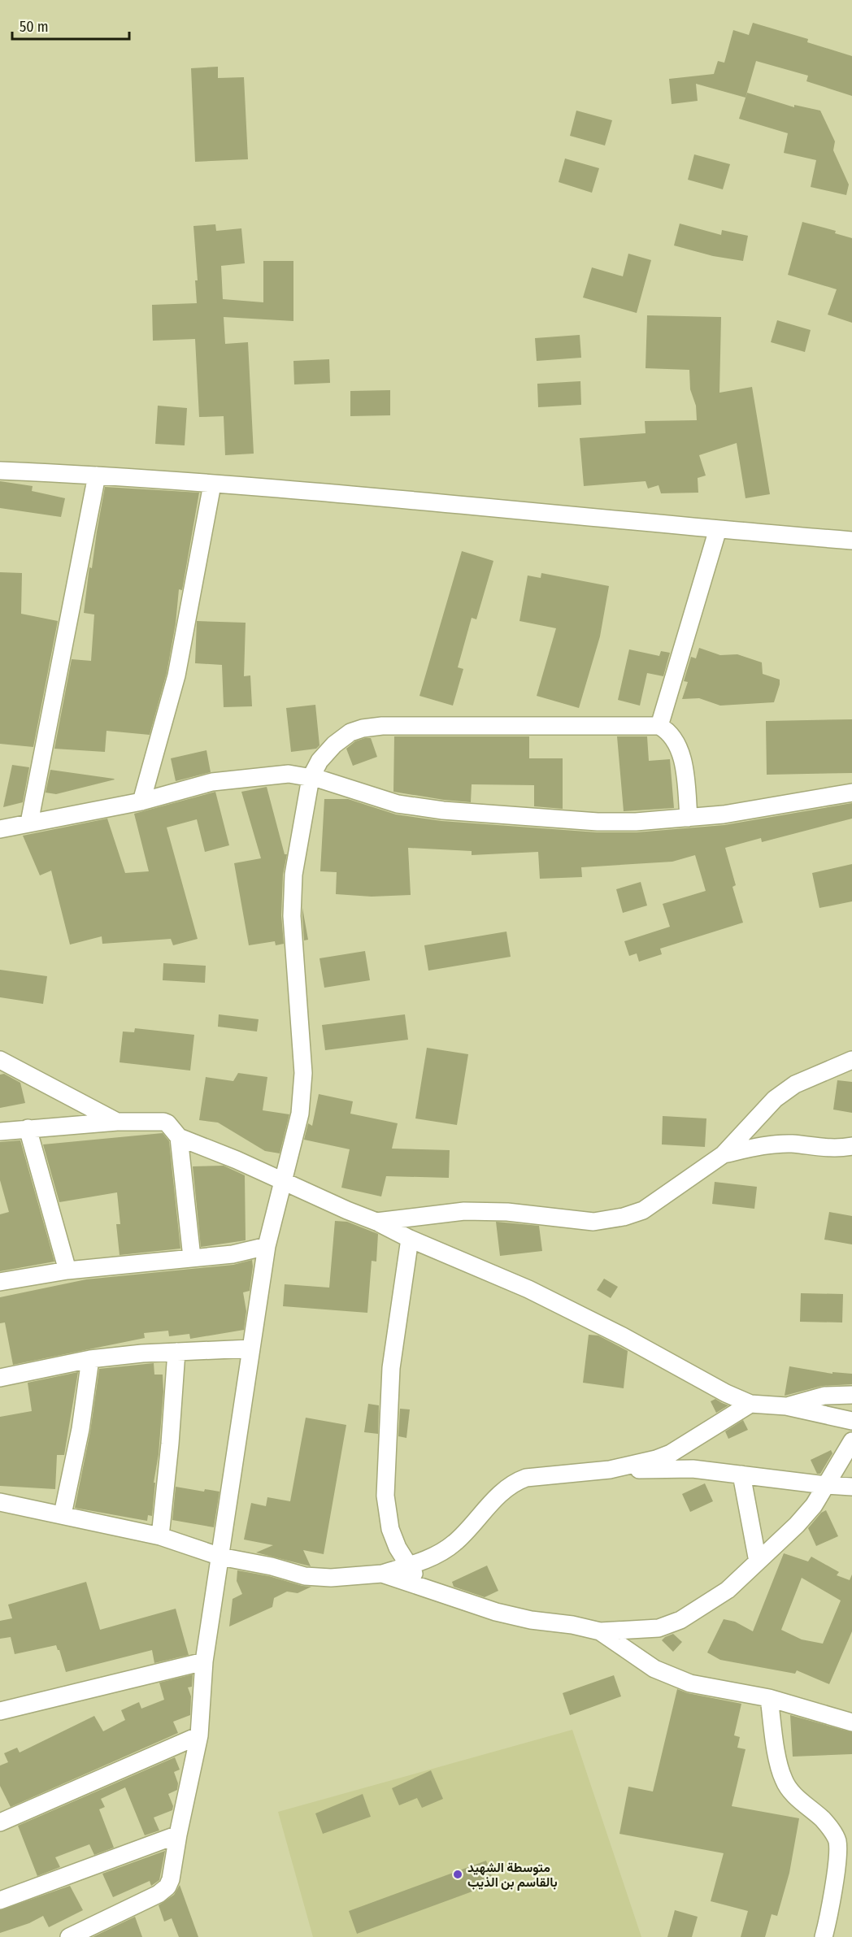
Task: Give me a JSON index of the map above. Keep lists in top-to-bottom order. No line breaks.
{"places":["متوسطة الشهيد بالقاسم بن الذيب"],"scale_bar":"50 m"}
